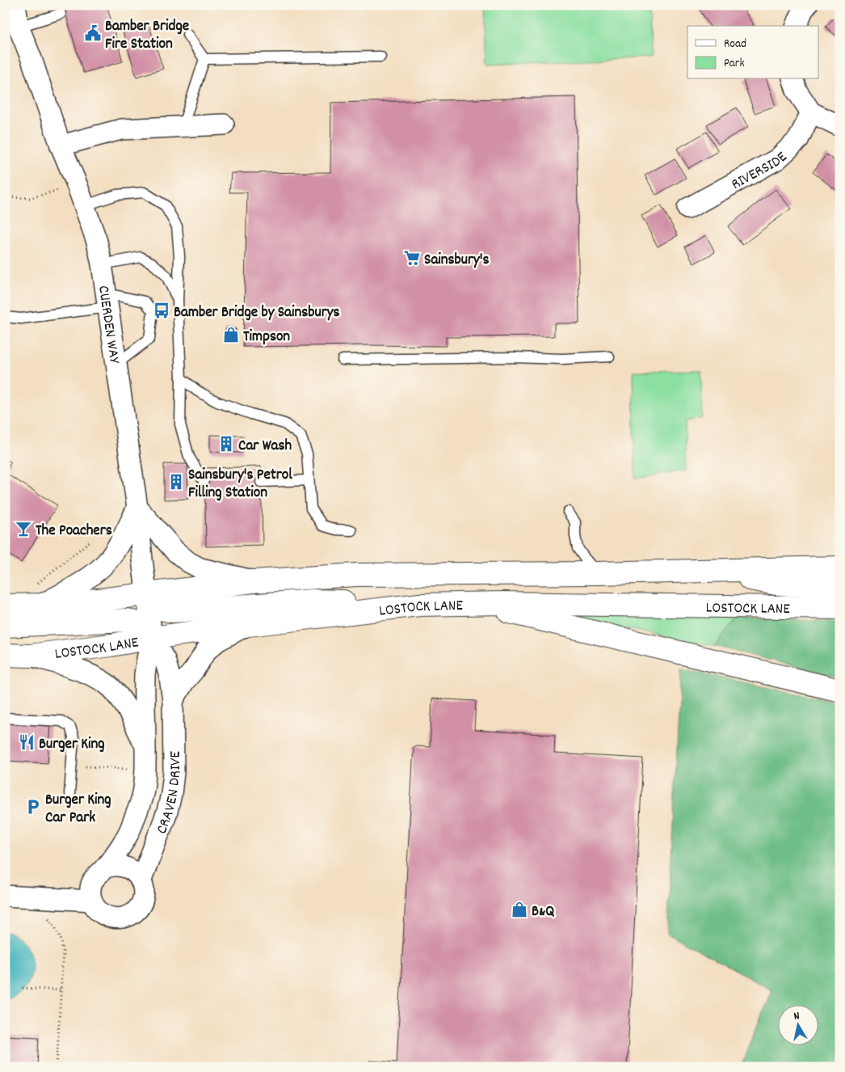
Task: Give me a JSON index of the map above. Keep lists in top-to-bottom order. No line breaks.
{"streets":{"highway":["LOSTOCK LANE"],"street":["RIVERSIDE","CUERDEN WAY","CRAVEN DRIVE"]},"crossings":[["CUERDEN WAY","LOSTOCK LANE"],["CUERDEN WAY","CRAVEN DRIVE"],["LOSTOCK LANE","CRAVEN DRIVE"]],"places":{"public building":["Bamber Bridge Fire Station"],"supermarket":["Sainsbury's"],"bus stop":["Bamber Bridge by Sainsburys"],"shop":["Timpson","B&Q"],"building":["Car Wash","Sainsbury's Petrol Filling Station"],"bar":["The Poachers"],"restaurant":["Burger King"],"parking":["Burger King Car Park"]},"legend":["Road","Park"],"north":"top"}
